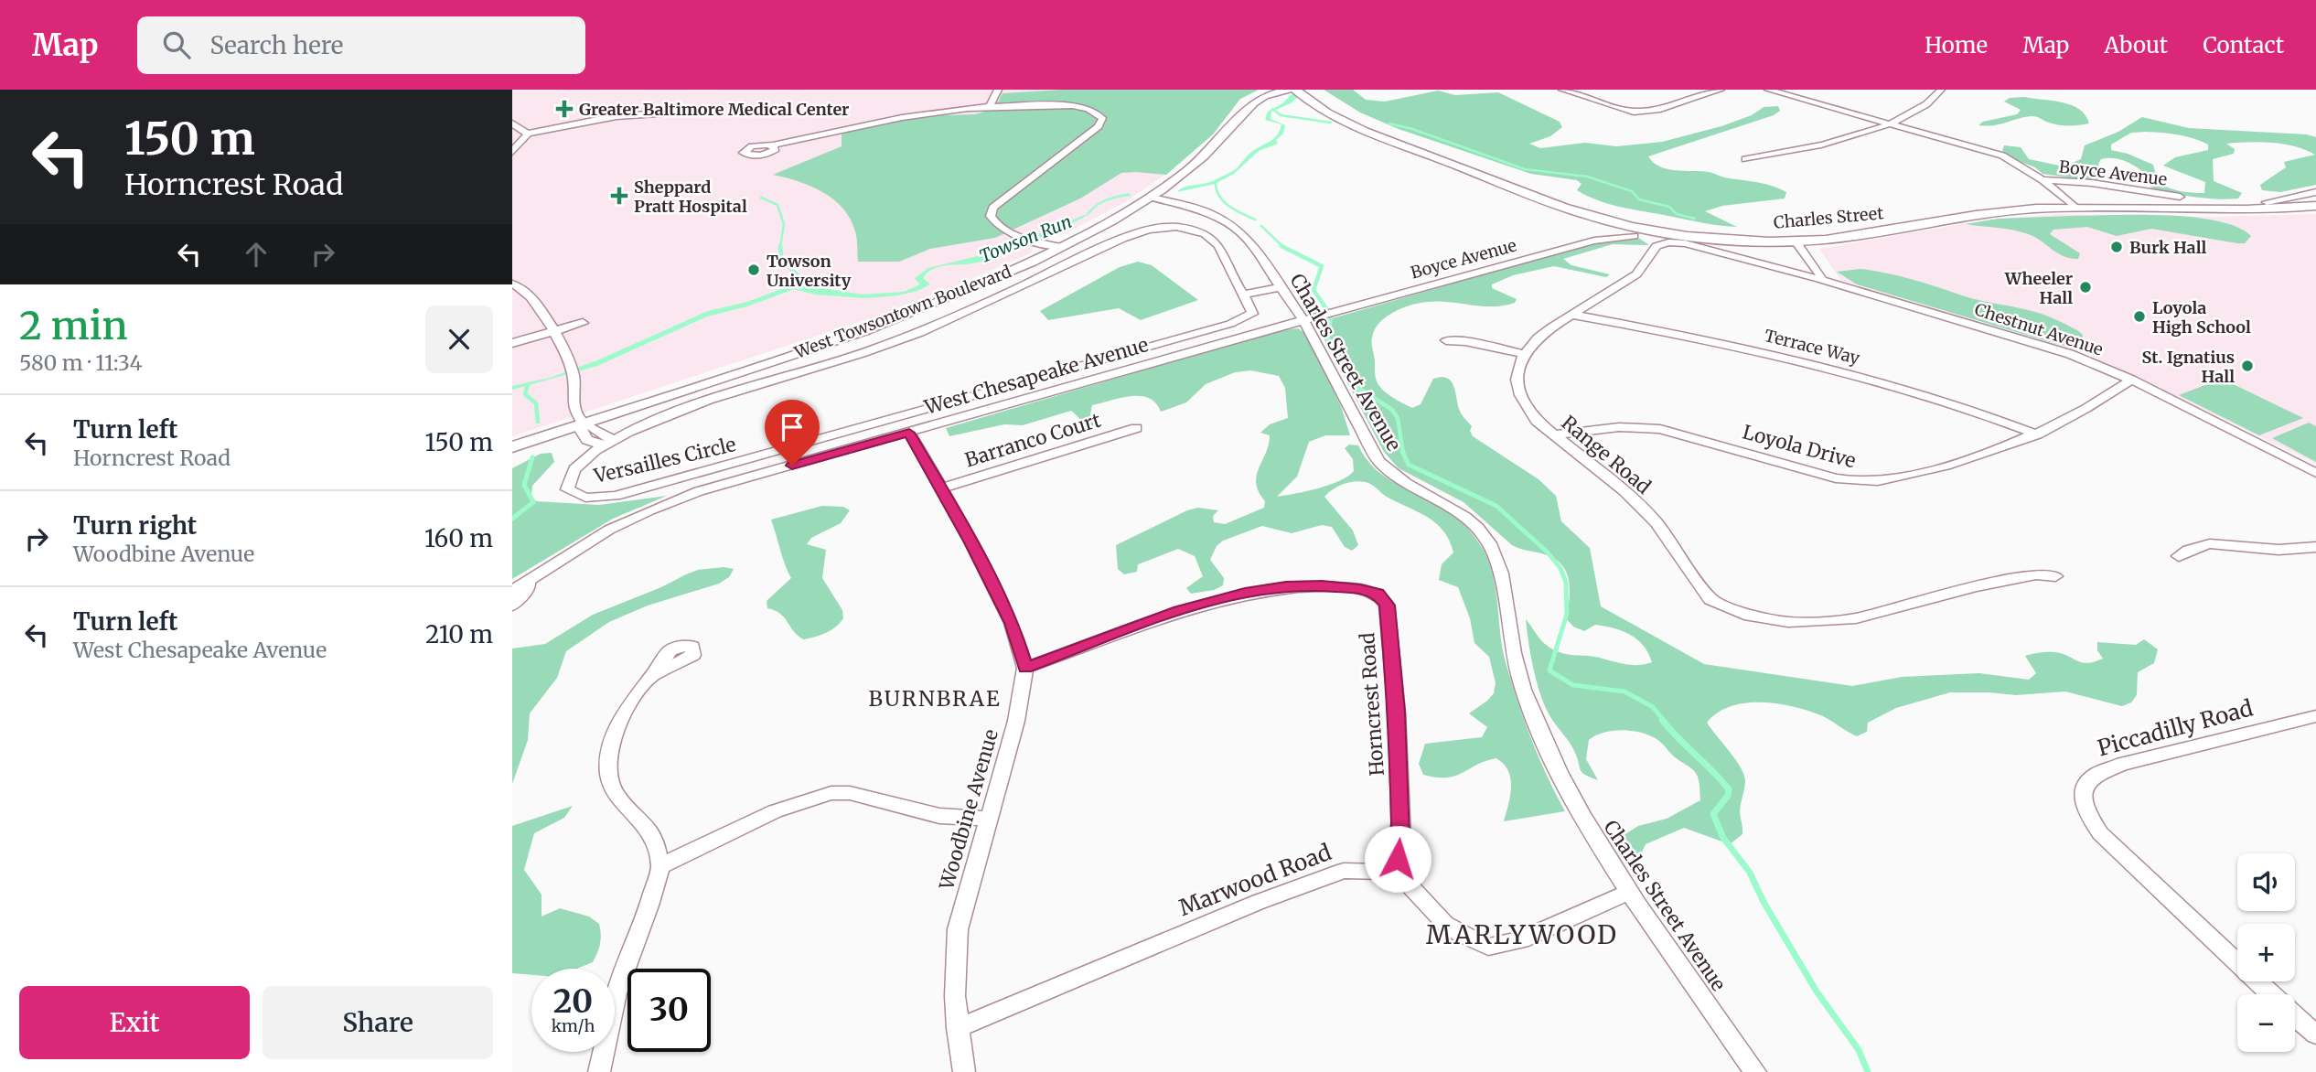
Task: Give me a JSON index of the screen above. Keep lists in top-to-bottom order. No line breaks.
{"streets":{"main road":["Charles Street","West Towsontown Boulevard"],"street":["Boyce Avenue","Chestnut Avenue","Terrace Way","Charles Street Avenue","West Chesapeake Avenue","Barranco Court","Loyola Drive","Range Road","Versailles Circle","Horncrest Road","Piccadilly Road","Woodbine Avenue","Marwood Road"]},"crossings":[["Boyce Avenue","Charles Street"],["Boyce Avenue","Charles Street Avenue"],["Boyce Avenue","West Chesapeake Avenue"],["West Towsontown Boulevard","Charles Street Avenue"],["West Towsontown Boulevard","Versailles Circle"],["Chestnut Avenue","Loyola Drive"],["Terrace Way","Loyola Drive"],["Charles Street Avenue","West Chesapeake Avenue"],["West Chesapeake Avenue","Woodbine Avenue"],["Barranco Court","Woodbine Avenue"],["Loyola Drive","Range Road"],["Horncrest Road","Woodbine Avenue"],["Horncrest Road","Marwood Road"],["Woodbine Avenue","Marwood Road"]],"districts":["BURNBRAE","MARLYWOOD"],"water":["Towson Run"],"places":{"health":["Greater Baltimore Medical Center","Sheppard Pratt Hospital"],"other":["Burk Hall","Towson University","Wheeler Hall","Loyola High School","St. Ignatius Hall"]},"page":{"header":"Map","search":"Search here","nav":["Home","Map","About","Contact"],"turn":["150 m","Horncrest Road"],"heading":["2 min","580 m · 11:34"],"list":[{"name":"Turn left","note":"Horncrest Road","value":"150 m"},{"name":"Turn right","note":"Woodbine Avenue","value":"160 m"},{"name":"Turn left","note":"West Chesapeake Avenue","value":"210 m"}],"map_buttons":["+","−"],"speed":"20 km/h","limit":"30","buttons":["Exit","Share"]}}
